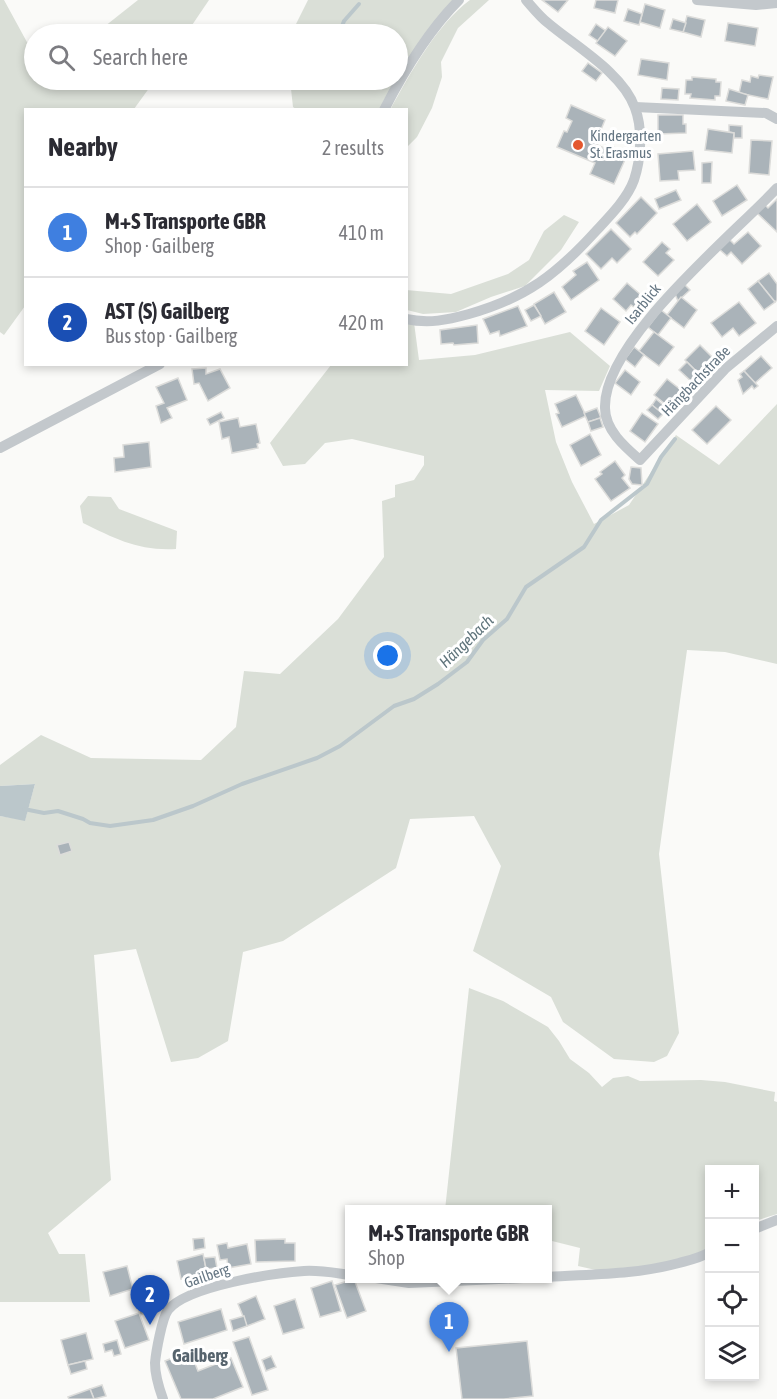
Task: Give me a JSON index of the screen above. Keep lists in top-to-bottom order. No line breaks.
{"streets":{"street":["Isarblick","Hängbachstraße","Gailberg"]},"crossings":[["Isarblick","Hängbachstraße"]],"districts":["Gailberg"],"water":["Hängebach"],"places":["Kindergarten St. Erasmus"],"page":{"search":"Search here","heading":["Nearby","2 results"],"list":[{"mark":"1","name":"M+S Transporte GBR","note":"Shop · Gailberg","value":"410 m"},{"mark":"2","name":"AST (S) Gailberg","note":"Bus stop · Gailberg","value":"420 m"}],"map_buttons":["+","−"],"popup":["M+S Transporte GBR","Shop"],"pins":["2","1"]}}
